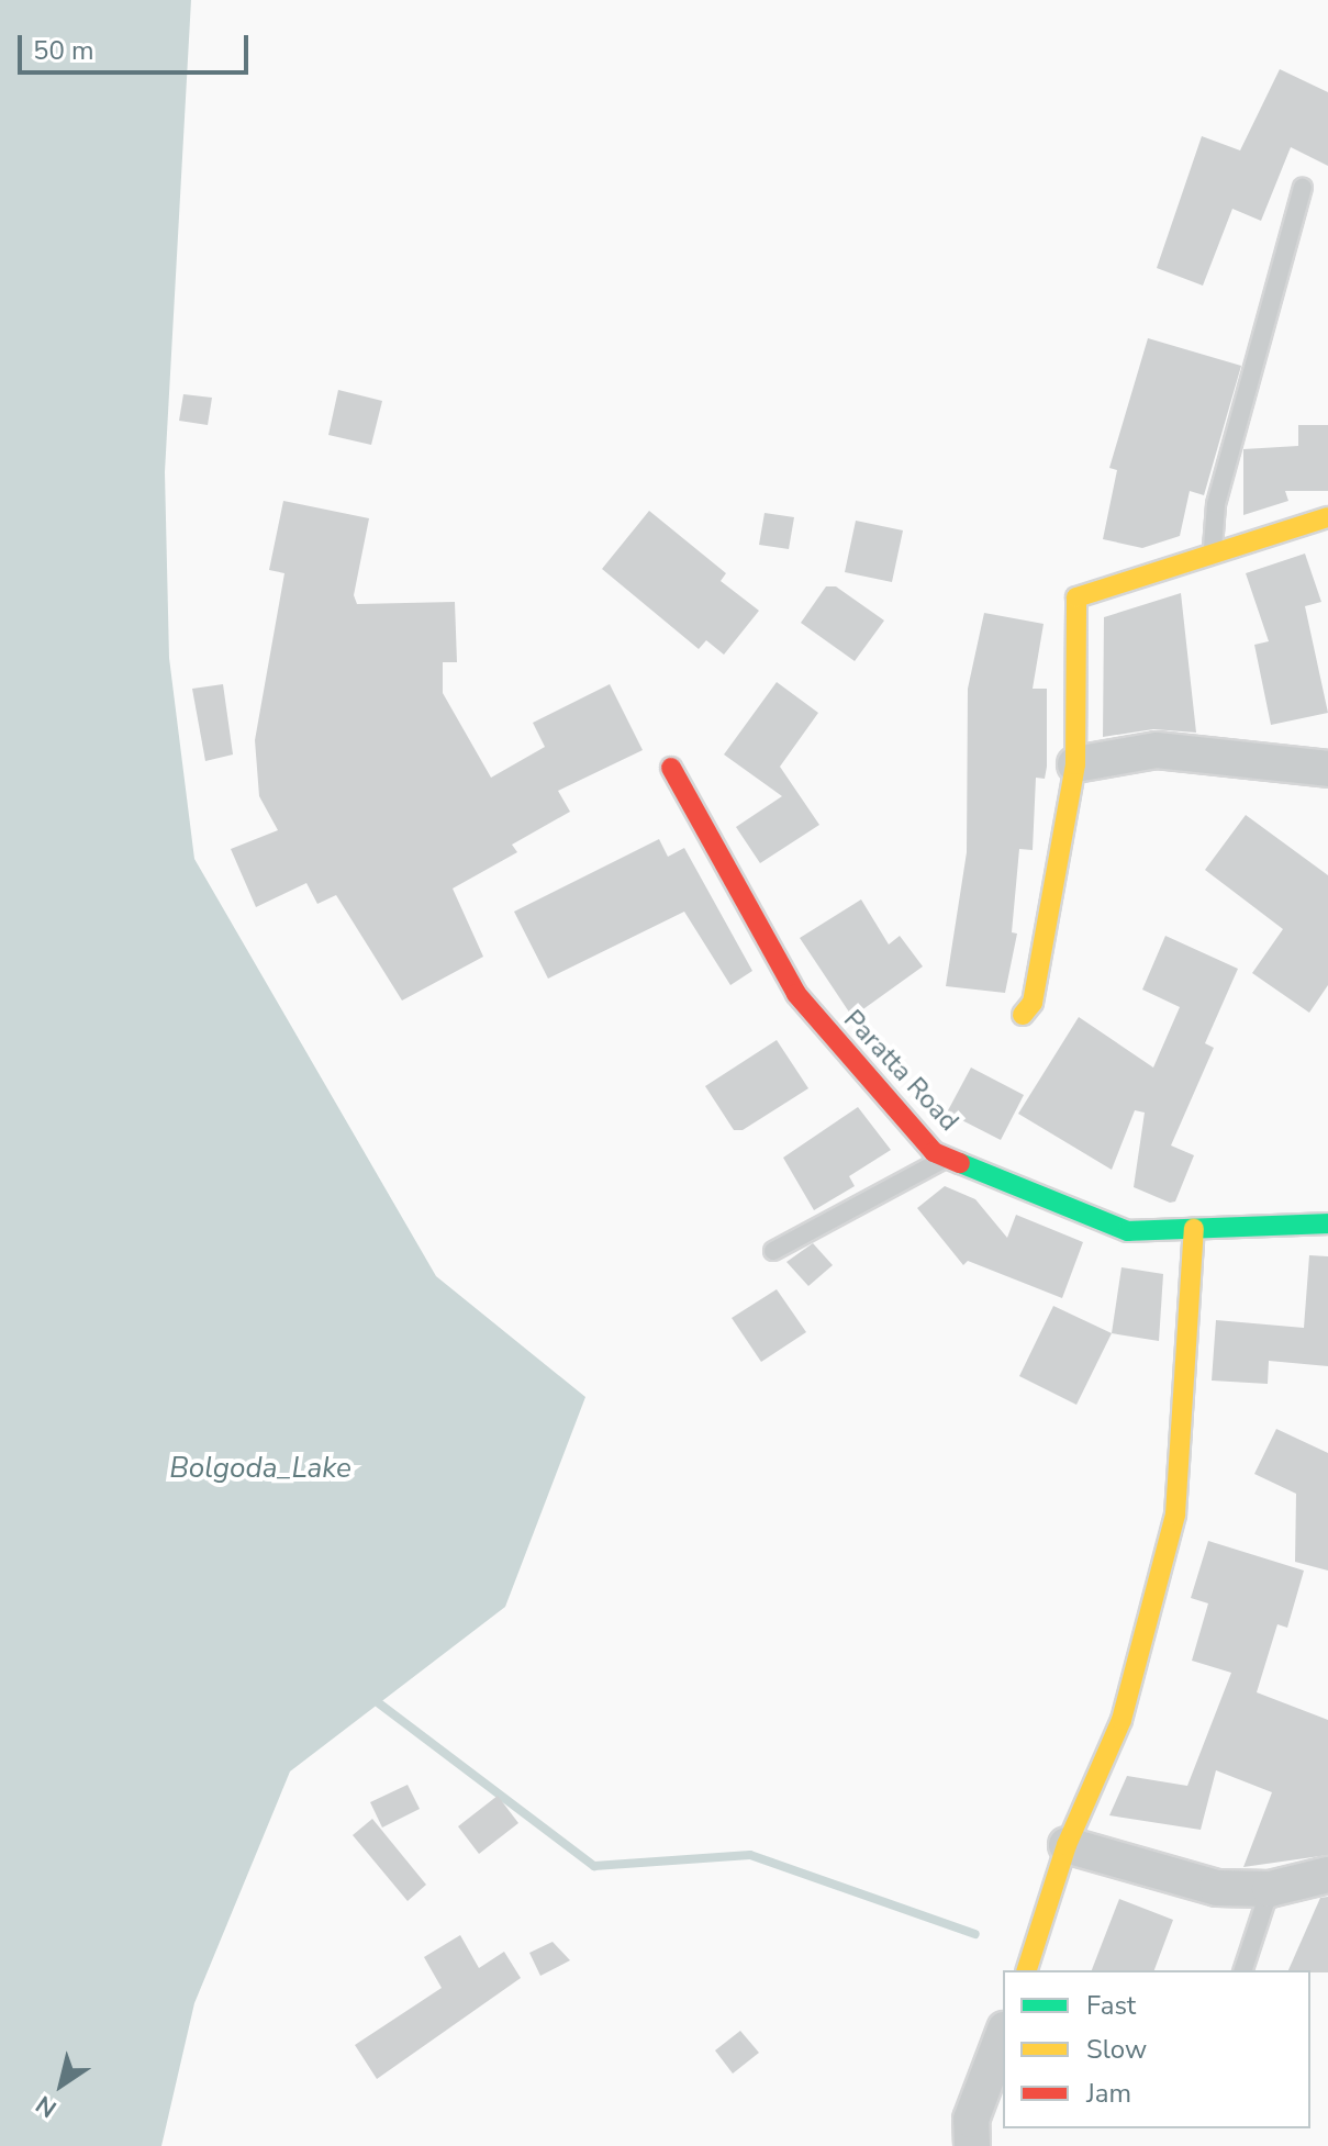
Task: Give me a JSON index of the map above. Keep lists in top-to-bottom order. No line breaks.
{"streets":{"street":["Paratta Road"]},"water":["Bolgoda_Lake"],"legend":["Fast","Slow","Jam"],"scale_bar":"50 m","north":"bottom left"}
